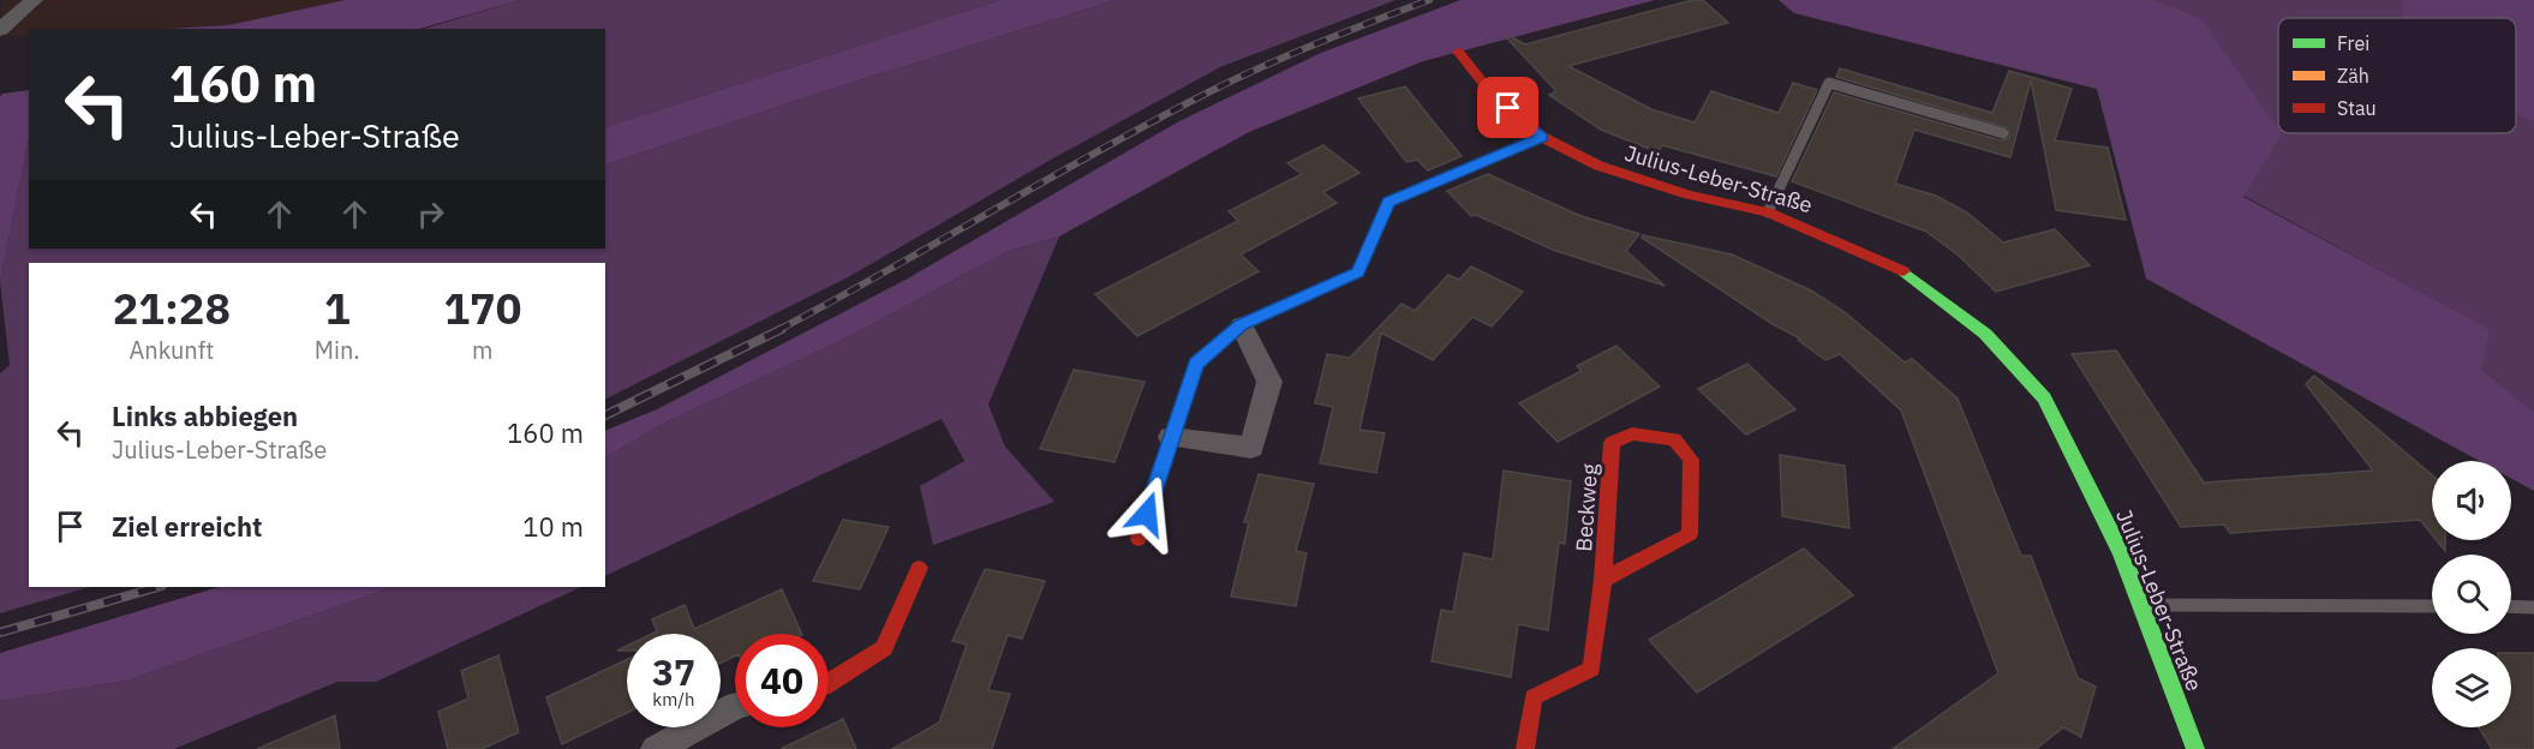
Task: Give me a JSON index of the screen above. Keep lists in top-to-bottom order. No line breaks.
{"streets":{"street":["Julius-Leber-Straße","Beckweg"]},"legend":["Frei","Zäh","Stau"],"page":{"turn":["160 m","Julius-Leber-Straße"],"eta":["21:28","Ankunft","1","Min.","170","m"],"list":[{"name":"Links abbiegen","note":"Julius-Leber-Straße","value":"160 m"},{"name":"Ziel erreicht","value":"10 m"}],"speed":"37 km/h","limit":"40"}}
